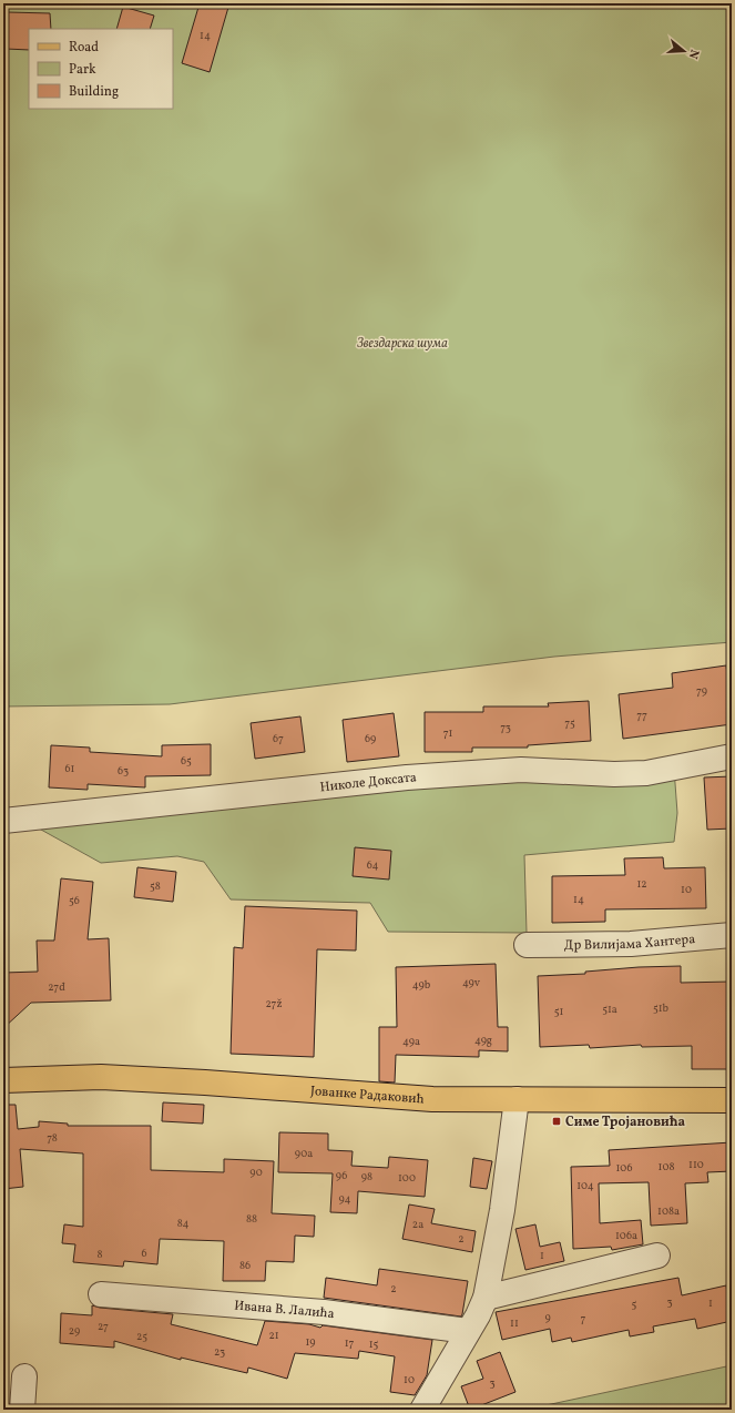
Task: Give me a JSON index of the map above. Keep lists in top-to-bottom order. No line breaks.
{"streets":{"main road":["Јованке Радаковић"],"street":["Николе Доксата","Др Вилијама Хантера","Ивана В. Лалића"]},"parks":["Звездарска шума"],"places":{"transit":["Симе Тројановића"]},"house_numbers":["14","79","77","75","73","71","67","69","65","61","63","64","12","58","10","14","56","49v","49b","27đ","27ž","51b","51a","51","49g","49a","78","90a","110","108","106","90","96","98","100","104","94","108a","88","84","2a","106a","2","6","8","1","86","2","3","1","5","9","7","11","27","29","21","25","19","17","15","23","10","3"],"legend":["Road","Park","Building"],"north":"right"}
